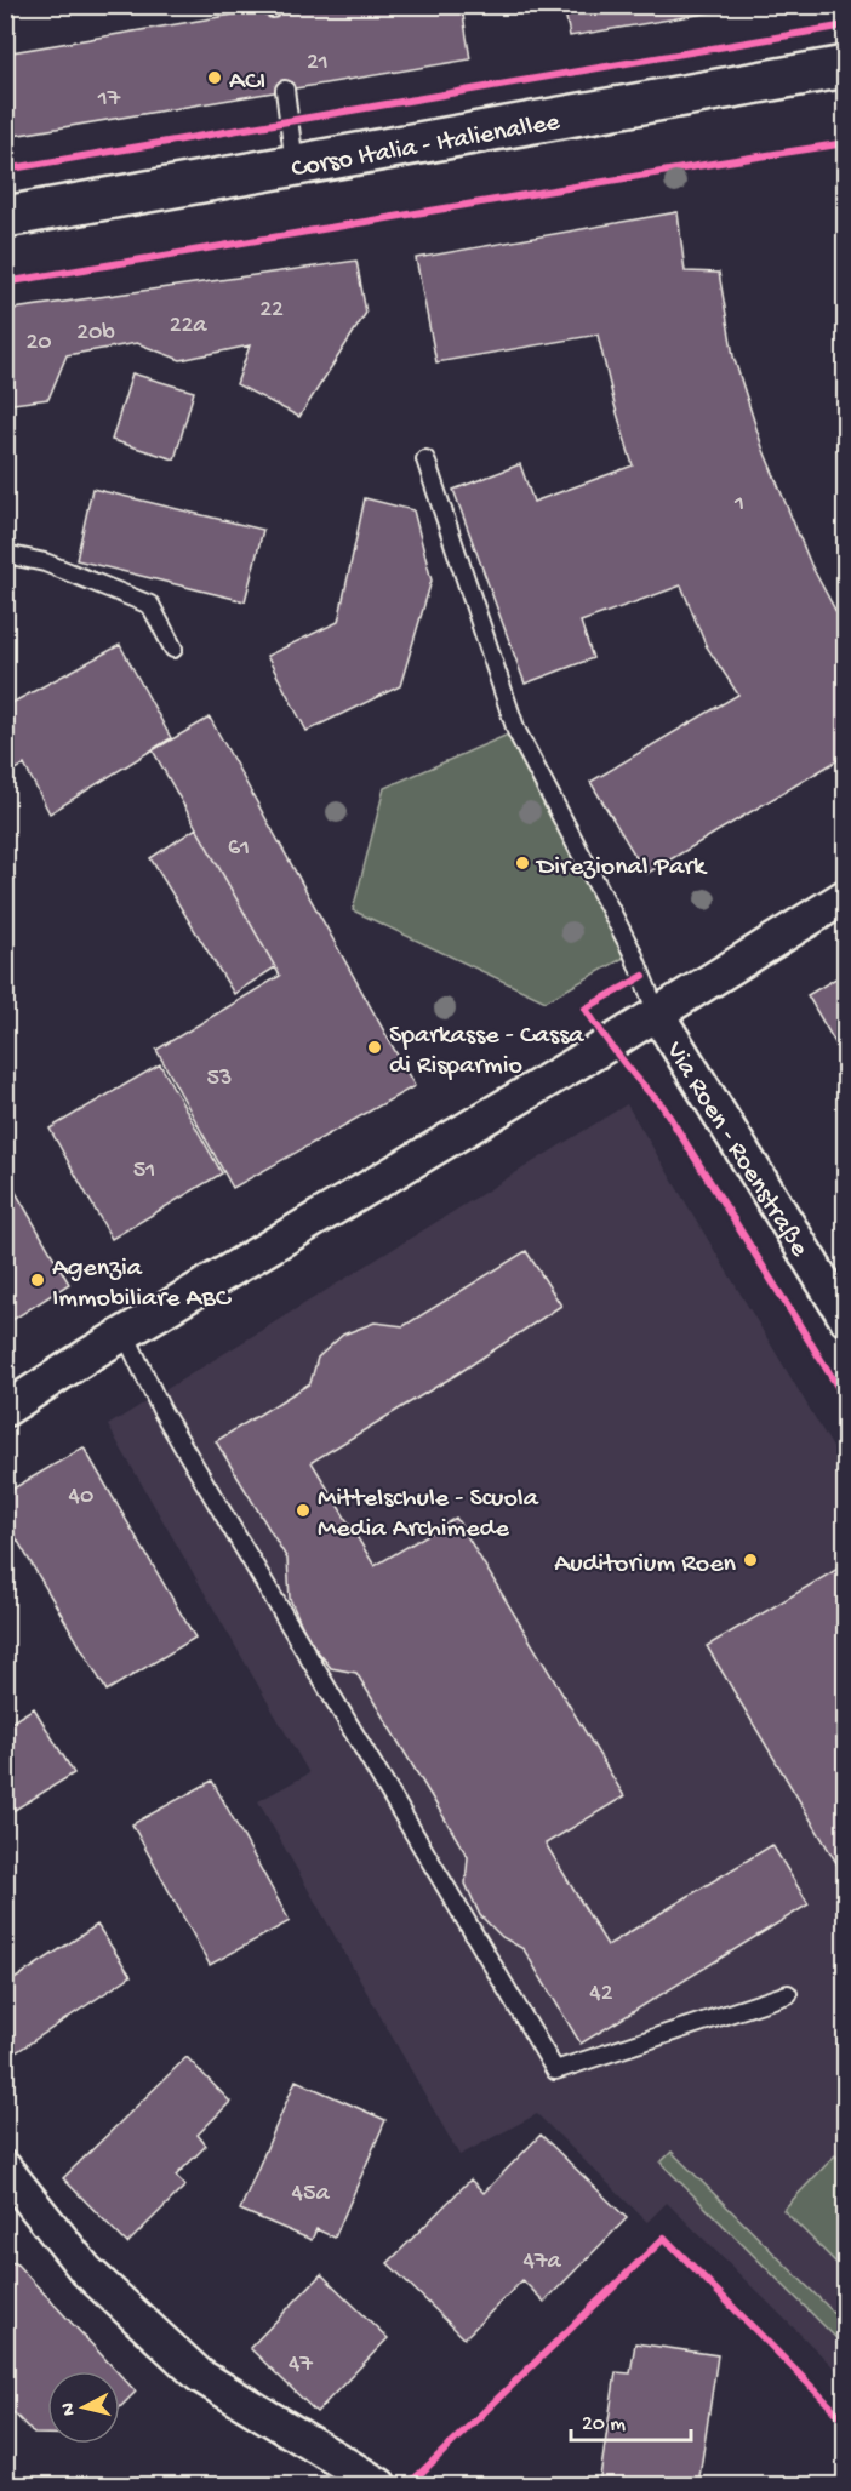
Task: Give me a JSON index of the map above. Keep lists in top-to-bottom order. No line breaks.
{"streets":{"main road":["Corso Italia - Italienallee"],"street":["Via Roen - Roenstraße"]},"places":["ACI","Direzional Park","Sparkasse - Cassa di Risparmio","Agenzia Immobiliare ABC","Mittelschule - Scuola Media Archimede","Auditorium Roen"],"house_numbers":["21","17","22","22a","20b","20","1","61","53","51","40","42","45a","47a","47"],"scale_bar":"20 m","north":"left"}
